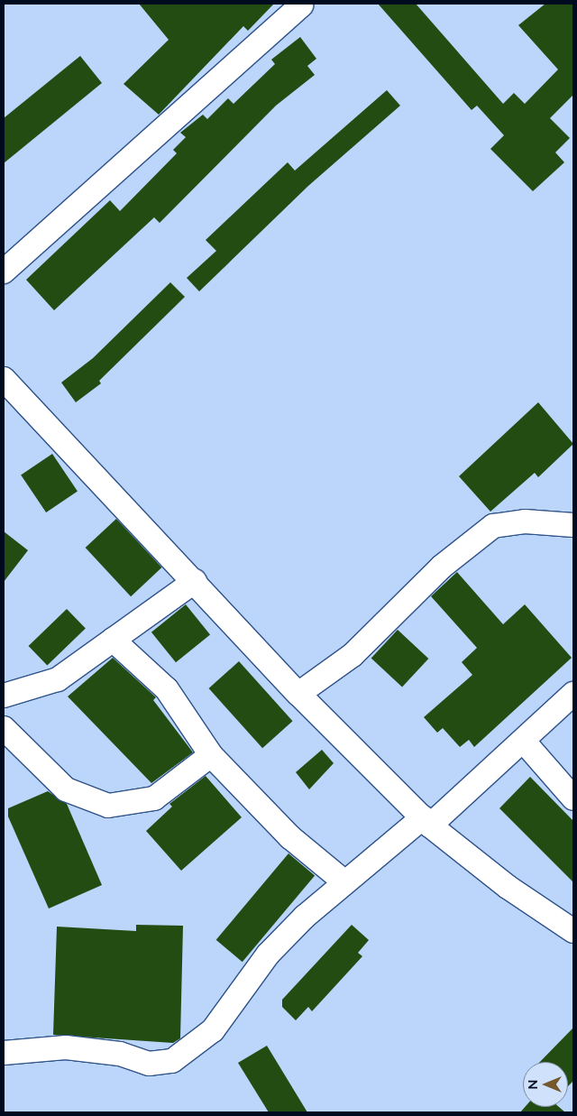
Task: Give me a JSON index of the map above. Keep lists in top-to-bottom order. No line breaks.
{"north":"left"}
